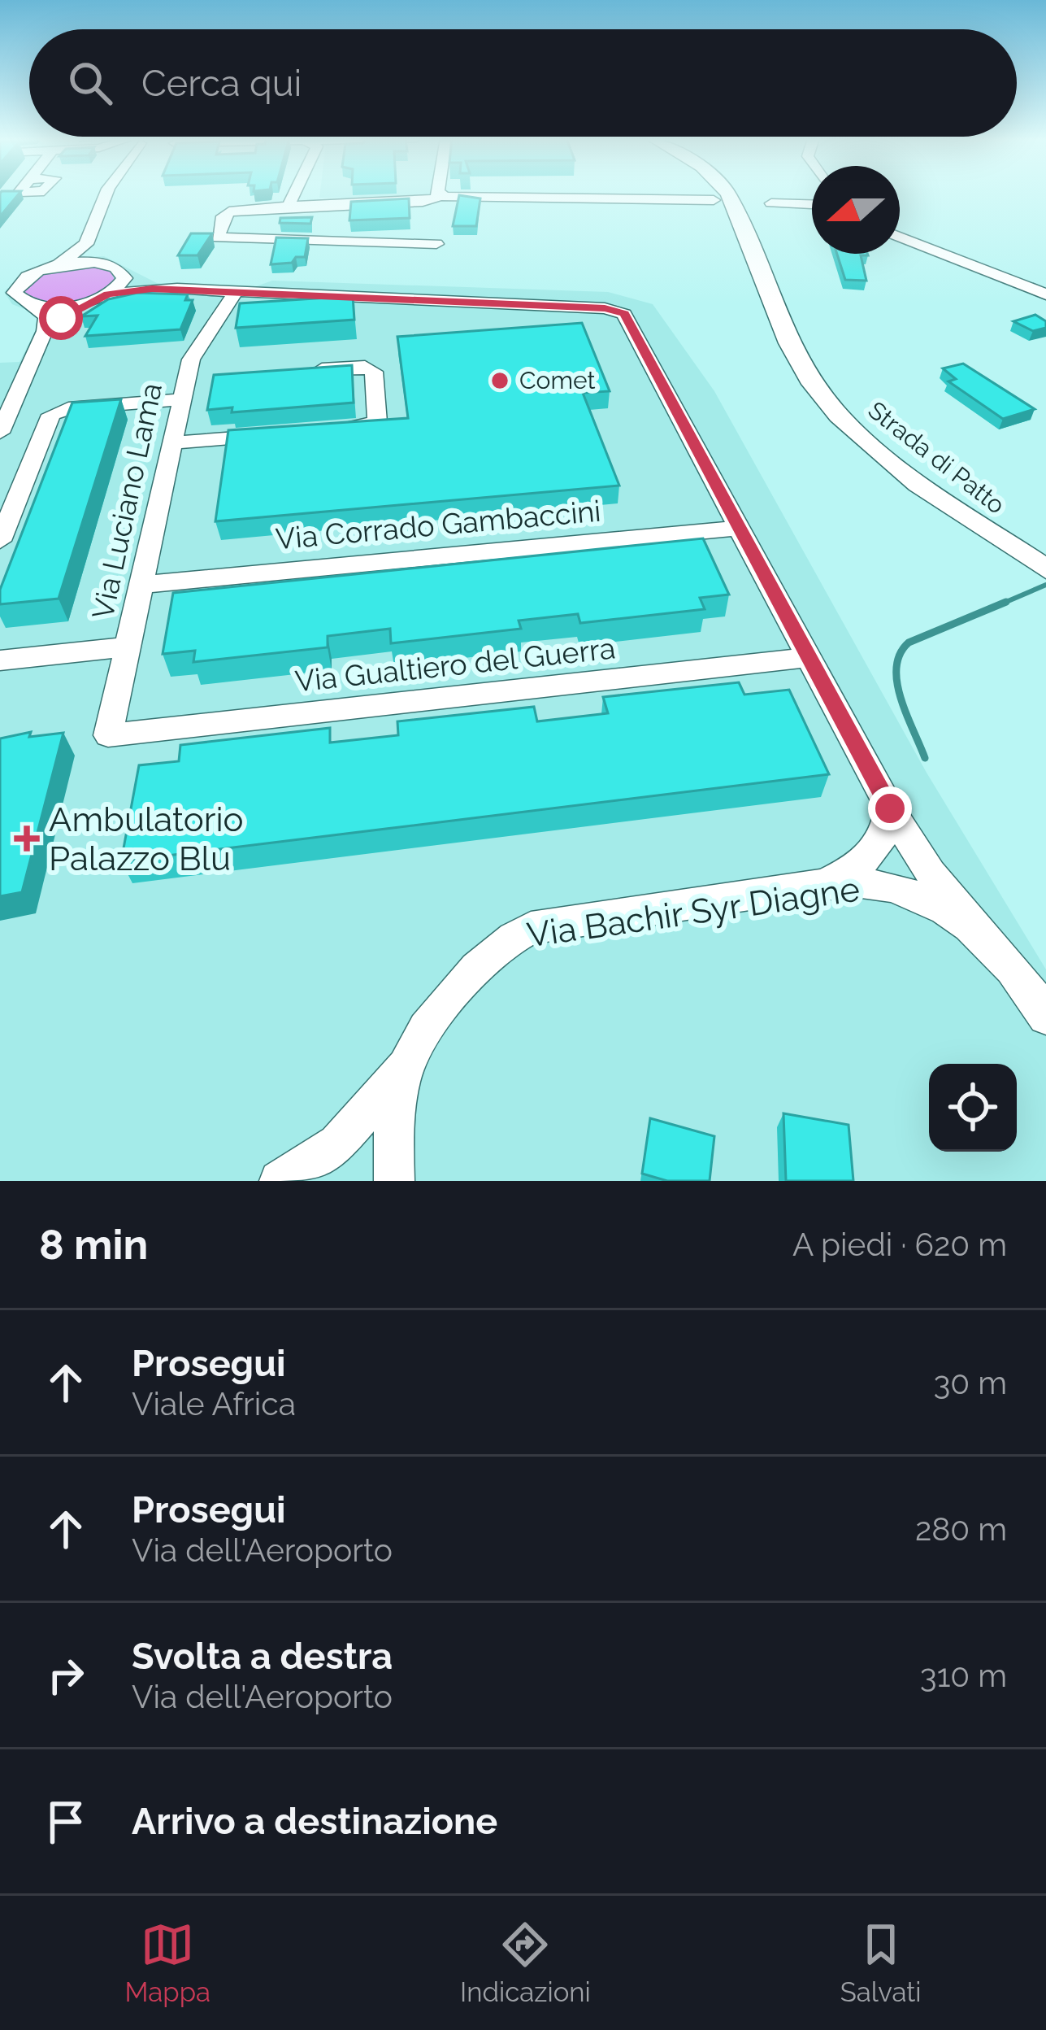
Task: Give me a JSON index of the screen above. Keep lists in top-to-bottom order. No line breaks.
{"streets":{"main road":["Strada di Patto"],"street":["Via Luciano Lama","Via Corrado Gambaccini","Via Gualtiero del Guerra","Via Bachir Syr Diagne"]},"crossings":[["Via Luciano Lama","Via Corrado Gambaccini"],["Via Luciano Lama","Via Gualtiero del Guerra"]],"places":{"other":["Comet"],"health":["Ambulatorio Palazzo Blu"]},"north":"left","page":{"search":"Cerca qui","heading":["8 min","A piedi · 620 m"],"list":[["Prosegui","Viale Africa","30 m"],["Prosegui","Via dell'Aeroporto","280 m"],["Svolta a destra","Via dell'Aeroporto","310 m"],"Arrivo a destinazione"],"nav":["Mappa","Indicazioni","Salvati"]}}
